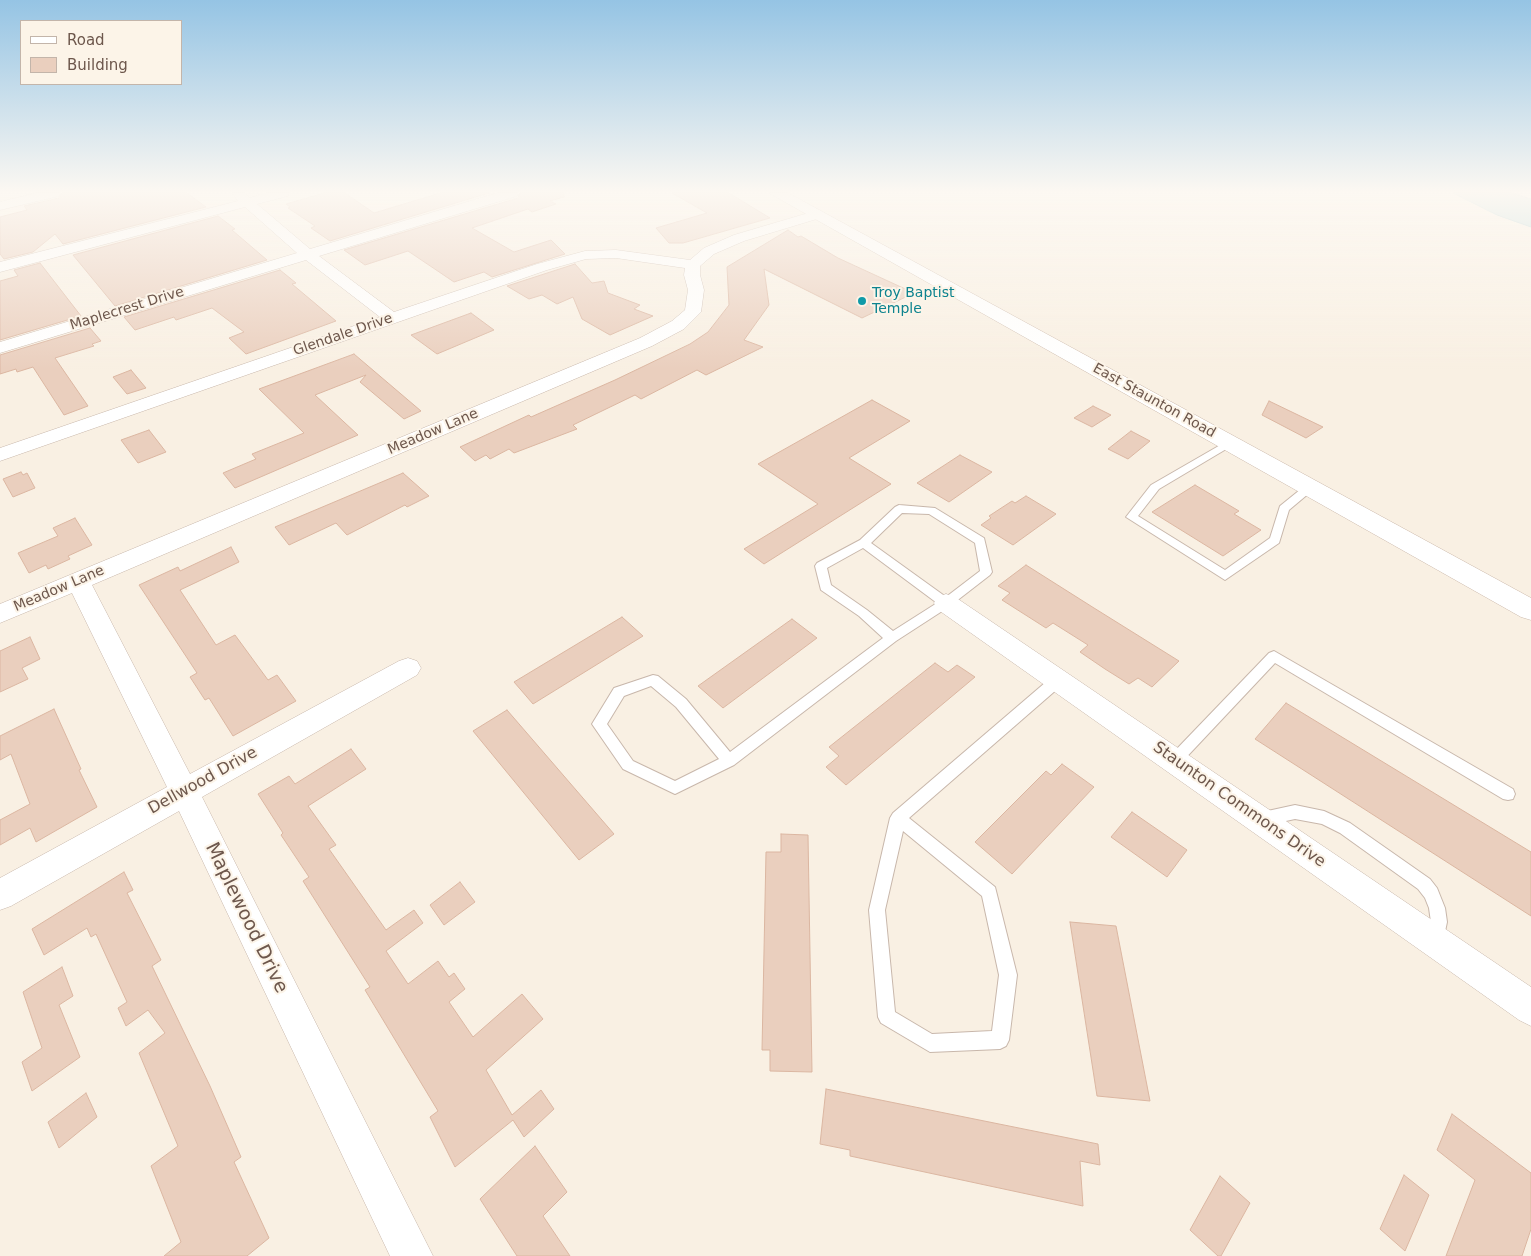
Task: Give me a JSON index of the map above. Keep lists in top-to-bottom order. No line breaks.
{"streets":{"main road":["East Staunton Road"],"street":["Maplecrest Drive","Glendale Drive","Meadow Lane","Dellwood Drive","Staunton Commons Drive","Maplewood Drive"]},"crossings":[["Glendale Drive","Meadow Lane"],["Meadow Lane","Maplewood Drive"],["Dellwood Drive","Maplewood Drive"]],"places":["Troy Baptist Temple"],"legend":["Road","Building"]}
